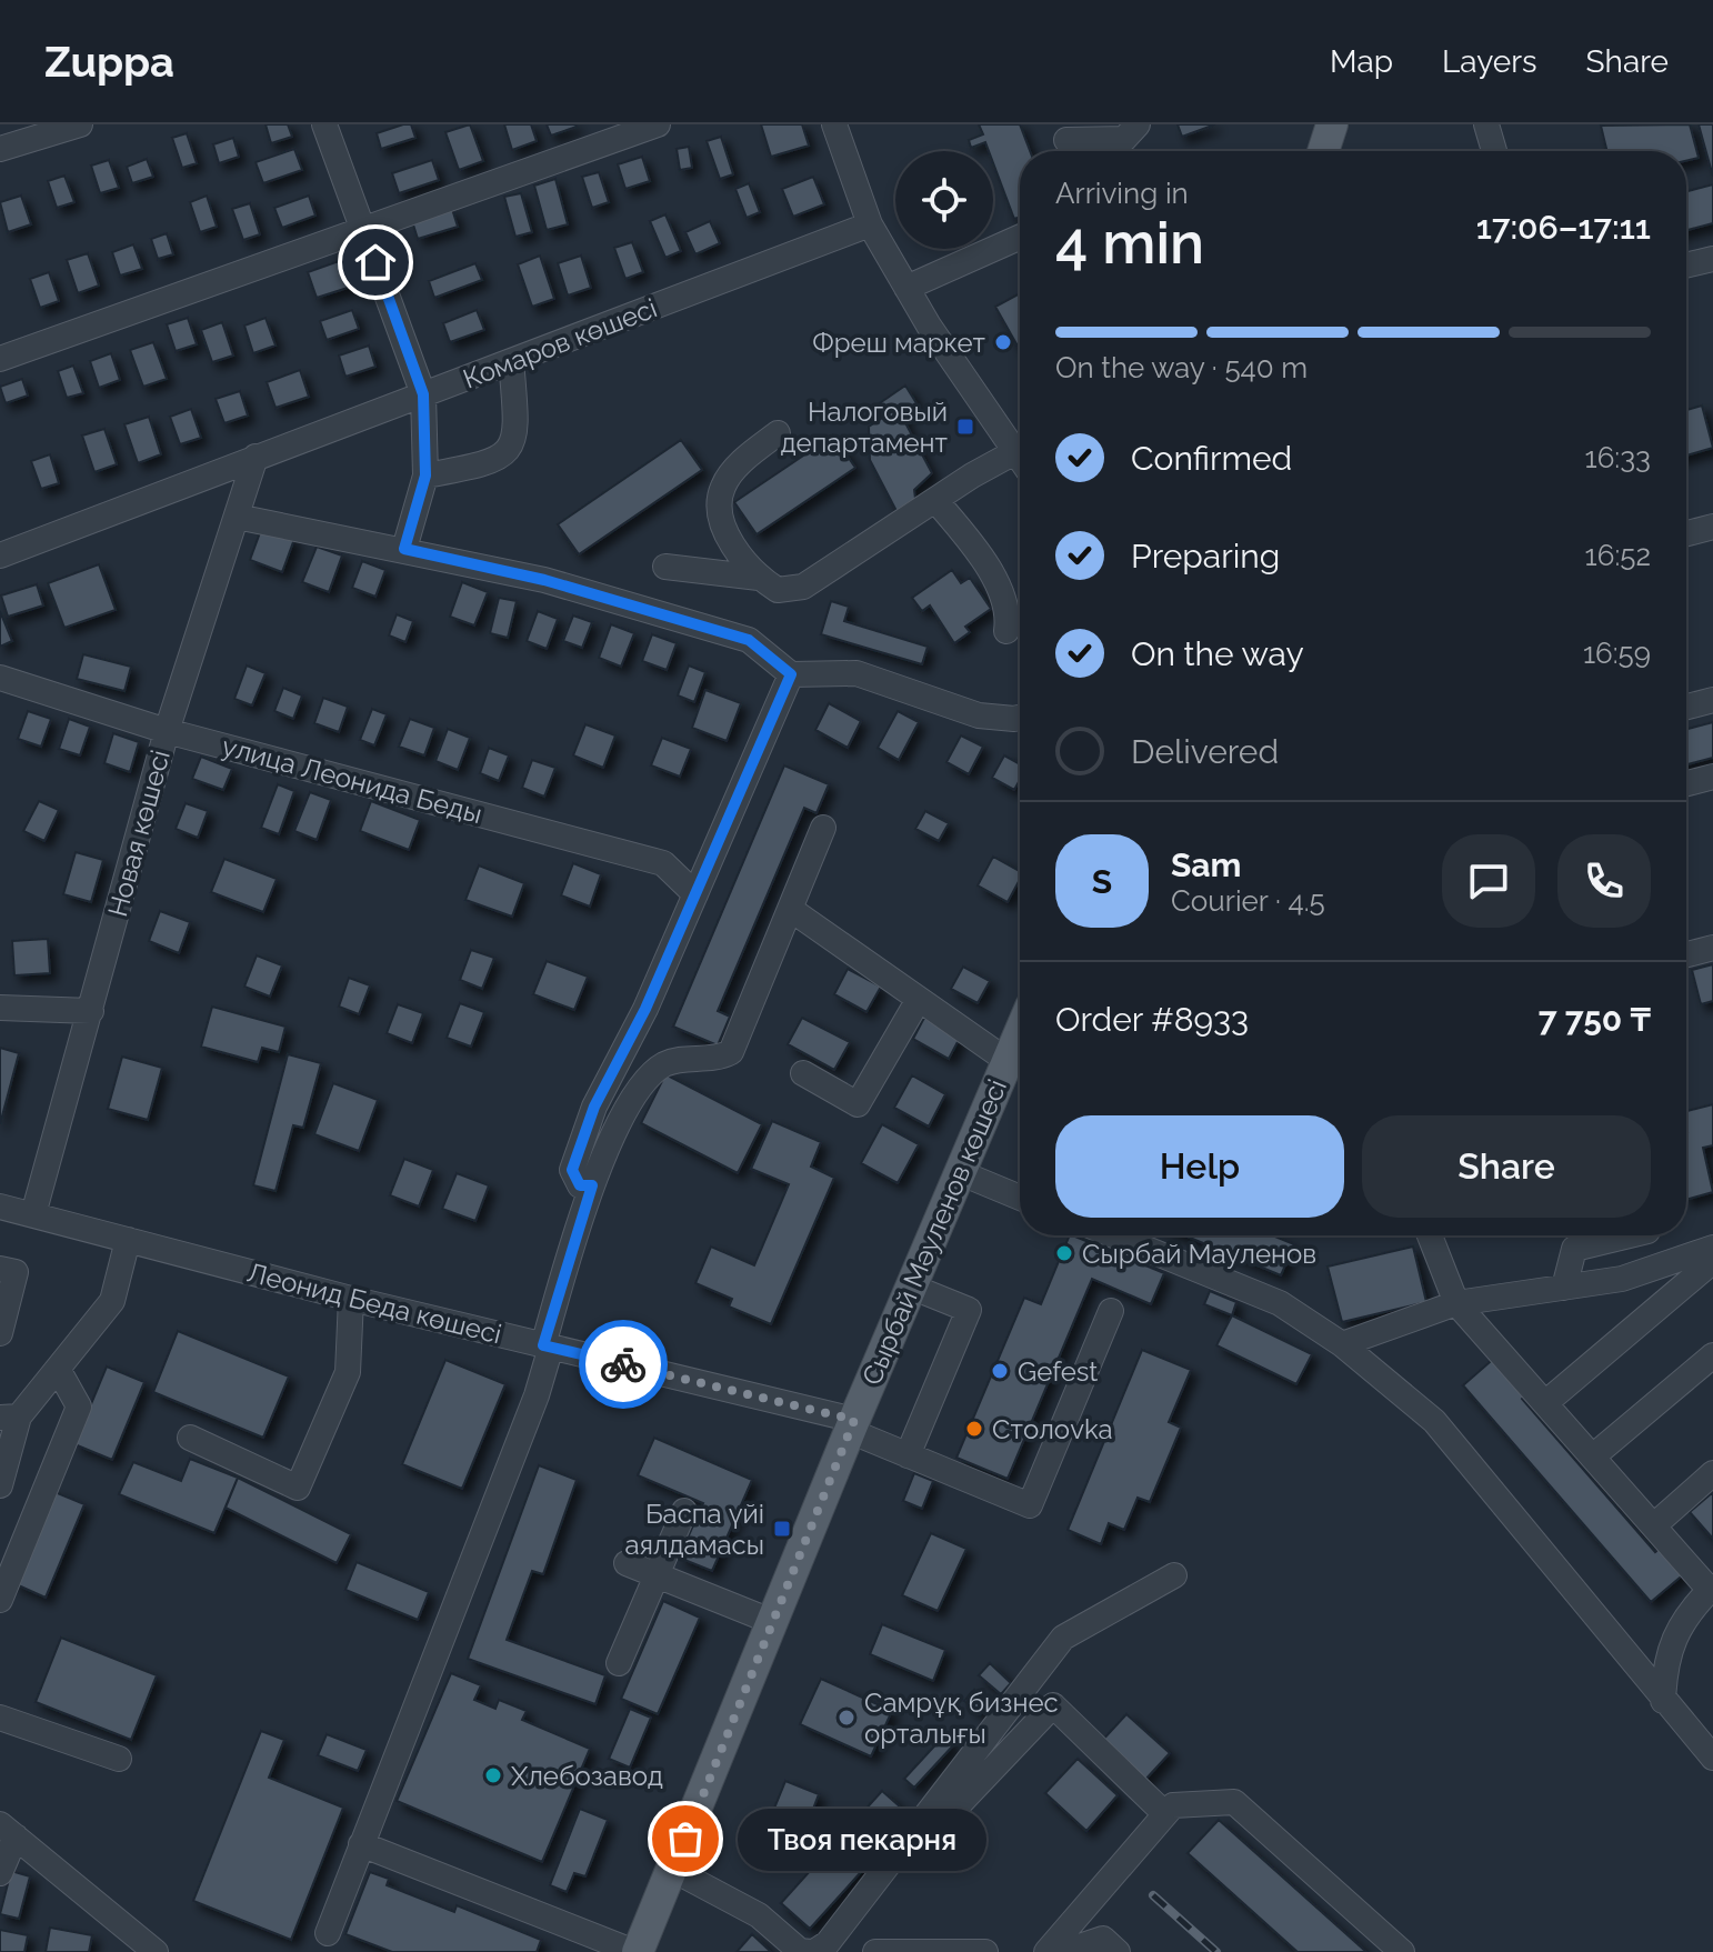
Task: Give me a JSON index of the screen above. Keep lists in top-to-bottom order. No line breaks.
{"streets":{"main road":["Сырбай Мәуленов көшесі"],"street":["Комаров көшесі","улица Леонида Беды","Новая көшесі","Леонид Беда көшесі"]},"crossings":[["Комаров көшесі","Новая көшесі"],["улица Леонида Беды","Новая көшесі"],["Новая көшесі","Леонид Беда көшесі"],["Сырбай Мәуленов көшесі","Леонид Беда көшесі"]],"places":{"other":["Фреш маркет","Сырбай Мауленов","Gefest","Столоvka","Самрұқ бизнес орталығы","Хлебозавод","Твоя пекарня"],"transit":["Налоговый департамент","Баспа үйі аялдамасы"]},"page":{"header":"Zuppa","nav":["Map","Layers","Share"],"heading":["4 min","Arriving in","17:06–17:11"],"panel":["Sam","Courier · 4.5","Order #8933","7 750 ₸"],"bar":"On the way · 540 m","list":[["Confirmed","16:33"],["Preparing","16:52"],["On the way","16:59"],"Delivered"],"round":"S","buttons":["Help","Share"],"bubble":"Твоя пекарня"}}
